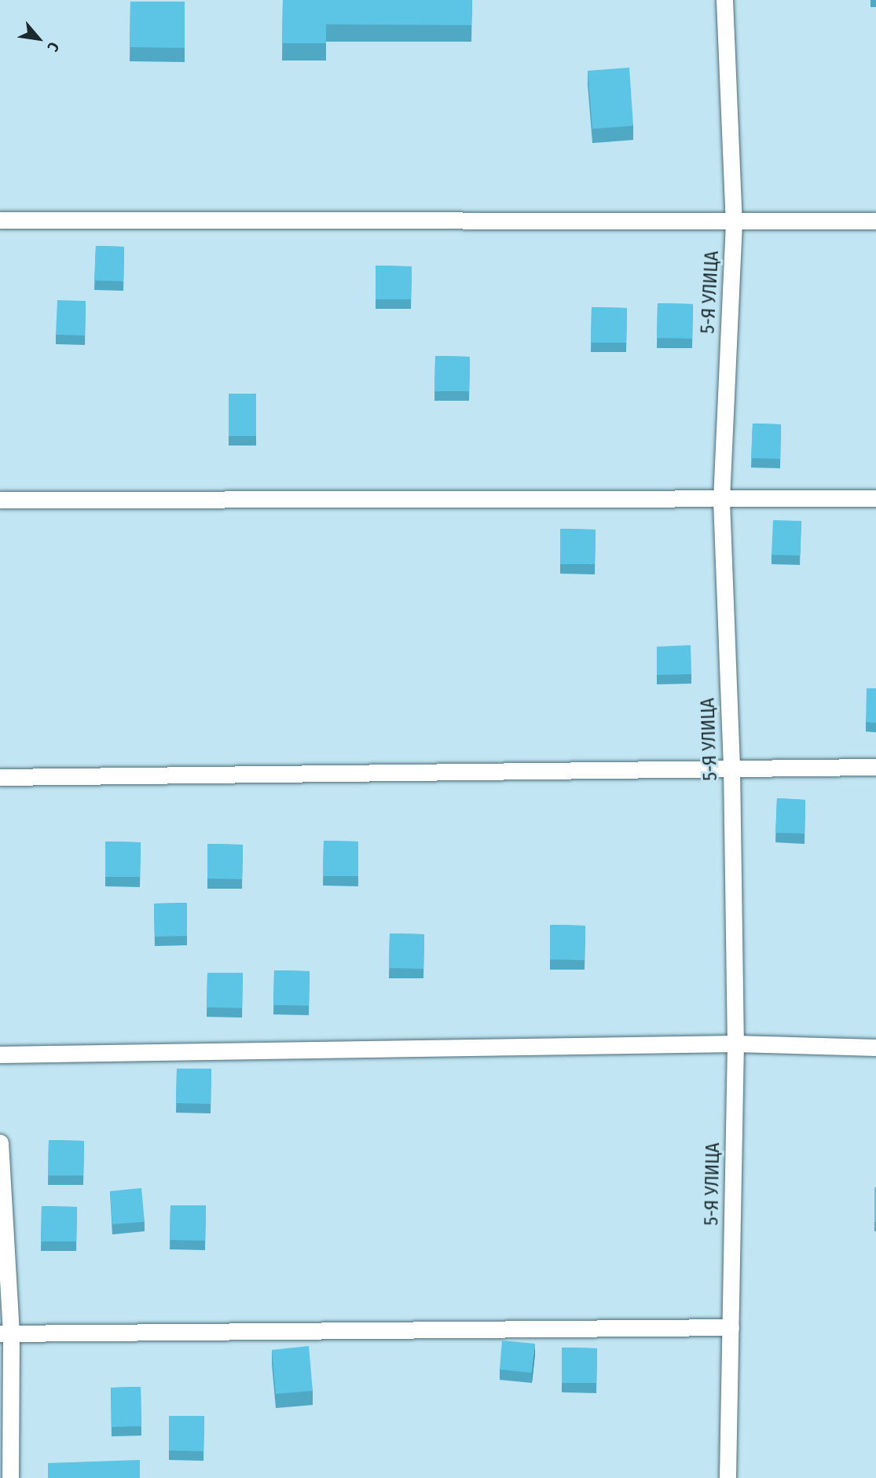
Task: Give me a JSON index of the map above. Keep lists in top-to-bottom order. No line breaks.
{"streets":{"street":["5-Я УЛИЦА"]},"north":"bottom right"}
